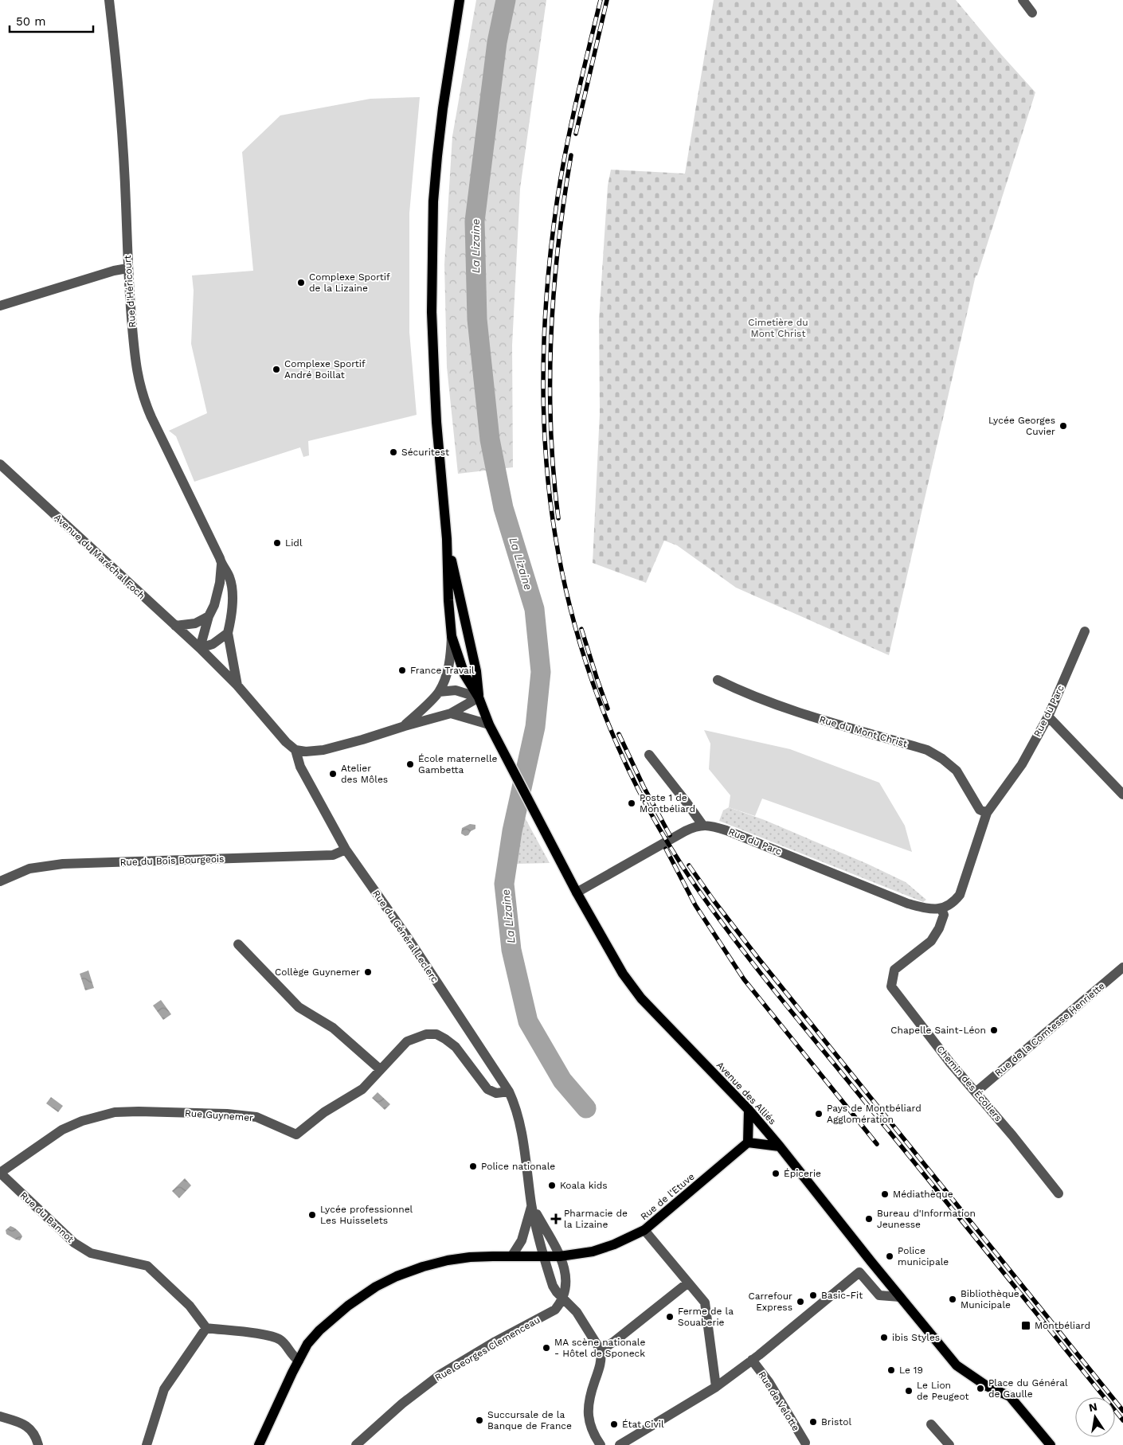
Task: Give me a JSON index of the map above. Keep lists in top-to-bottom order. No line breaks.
{"streets":{"main road":["Avenue des Alliés","Rue de l'Etuve"],"street":["Rue d'Héricourt","Avenue du Maréchal Foch","Rue du Parc","Rue du Mont Christ","Rue du Bois Bourgeois","Rue du Général Leclerc","Rue de la Comtesse Henriette","Chemin des Écoliers","Rue Guynemer","Rue du Bannot","Rue Georges Clemenceau","Rue de Velotte"]},"crossings":[["Rue d'Héricourt","Avenue du Maréchal Foch"],["Rue d'Héricourt","Rue du Général Leclerc"],["Avenue du Maréchal Foch","Rue du Général Leclerc"],["Rue du Parc","Rue du Mont Christ"],["Rue du Parc","Chemin des Écoliers"],["Rue du Bois Bourgeois","Rue du Général Leclerc"],["Rue du Général Leclerc","Rue Guynemer"],["Rue du Général Leclerc","Rue de l'Etuve"],["Rue du Général Leclerc","Rue Georges Clemenceau"],["Rue de la Comtesse Henriette","Chemin des Écoliers"],["Rue Guynemer","Rue du Bannot"]],"water":["La Lizaine"],"parks":["Cimetière du Mont Christ"],"places":{"other":["Complexe Sportif de la Lizaine","Complexe Sportif André Boillat","Lycée Georges Cuvier","Sécuritest","Lidl","France Travail","École maternelle Gambetta","Atelier des Môles","Poste 1 de Montbéliard","Collège Guynemer","Chapelle Saint-Léon","Pays de Montbéliard Agglomération","Police nationale","Épicerie","Koala kids","Médiathèque","Lycée professionnel Les Huisselets","Bureau d'Information Jeunesse","Police municipale","Basic-Fit","Bibliothèque Municipale","Carrefour Express","Ferme de la Souaberie","ibis Styles","MA scène nationale - Hôtel de Sponeck","Le 19","Place du Général de Gaulle","Le Lion de Peugeot","Succursale de la Banque de France","Bristol","État Civil"],"health":["Pharmacie de la Lizaine"],"transit":["Montbéliard"]},"scale_bar":"50 m","north":"top"}
